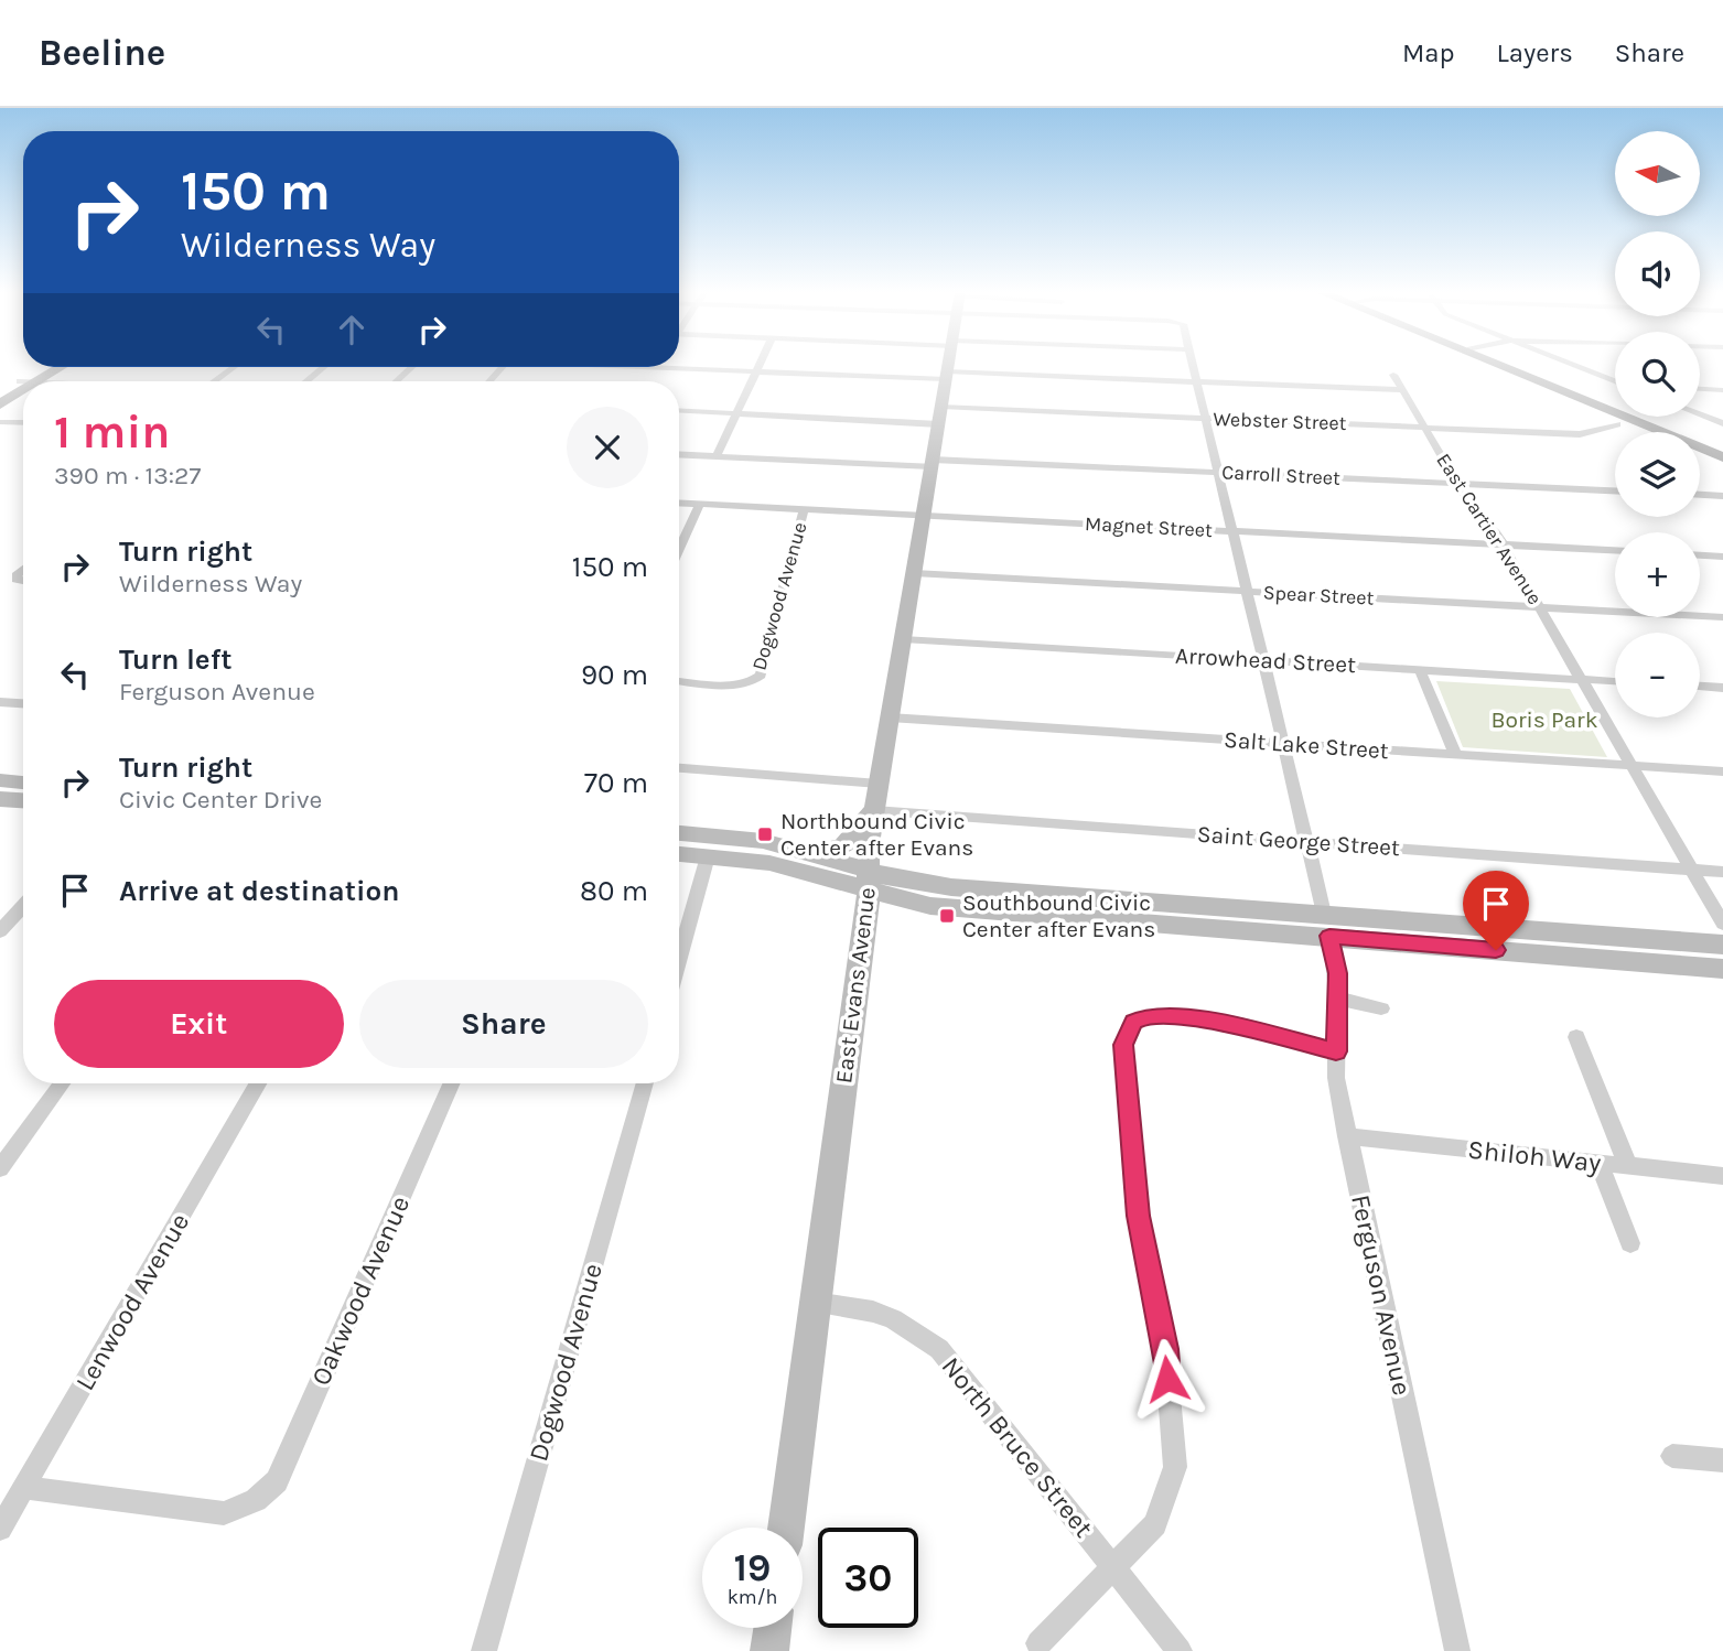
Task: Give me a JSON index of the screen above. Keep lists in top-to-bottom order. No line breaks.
{"streets":{"main road":["East Evans Avenue"],"street":["Webster Street","Carroll Street","Magnet Street","East Cartier Avenue","Spear Street","Dogwood Avenue","Arrowhead Street","Salt Lake Street","Saint George Street","Shiloh Way","Oakwood Avenue","Ferguson Avenue","Lenwood Avenue","North Bruce Street"]},"crossings":[["Webster Street","East Cartier Avenue"],["Webster Street","East Evans Avenue"],["Webster Street","Ferguson Avenue"],["Carroll Street","East Cartier Avenue"],["Carroll Street","East Evans Avenue"],["Carroll Street","Ferguson Avenue"],["Magnet Street","East Cartier Avenue"],["Magnet Street","Dogwood Avenue"],["Magnet Street","East Evans Avenue"],["Magnet Street","Ferguson Avenue"],["East Cartier Avenue","Spear Street"],["East Cartier Avenue","Arrowhead Street"],["East Cartier Avenue","Salt Lake Street"],["East Cartier Avenue","Saint George Street"],["Spear Street","East Evans Avenue"],["Spear Street","Ferguson Avenue"],["Arrowhead Street","East Evans Avenue"],["Arrowhead Street","Ferguson Avenue"],["Salt Lake Street","East Evans Avenue"],["Salt Lake Street","Ferguson Avenue"],["Saint George Street","East Evans Avenue"],["Saint George Street","Ferguson Avenue"],["East Evans Avenue","North Bruce Street"],["Shiloh Way","Ferguson Avenue"],["Oakwood Avenue","Lenwood Avenue"]],"parks":["Boris Park"],"places":{"transit":["Northbound Civic Center after Evans","Southbound Civic Center after Evans"]},"north":"left","page":{"header":"Beeline","nav":["Map","Layers","Share"],"map_buttons":["+","−"],"turn":["150 m","Wilderness Way"],"heading":["1 min","390 m · 13:27"],"list":[{"name":"Turn right","note":"Wilderness Way","value":"150 m"},{"name":"Turn left","note":"Ferguson Avenue","value":"90 m"},{"name":"Turn right","note":"Civic Center Drive","value":"70 m"},{"name":"Arrive at destination","value":"80 m"}],"buttons":["Exit","Share"],"speed":"19 km/h","limit":"30"}}
